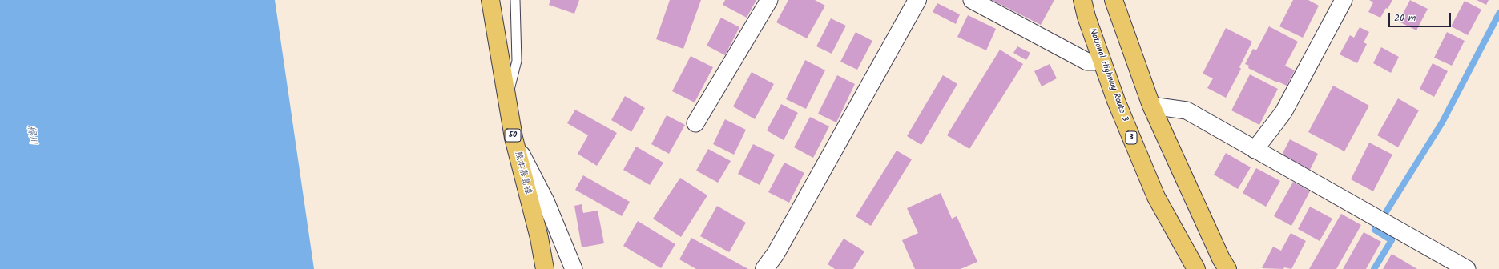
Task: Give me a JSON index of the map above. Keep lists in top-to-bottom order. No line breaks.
{"streets":{"main road":["National Highway Route 3","50","3","熊本嘉島線"]},"water":["緑川"],"scale_bar":"20 m"}
